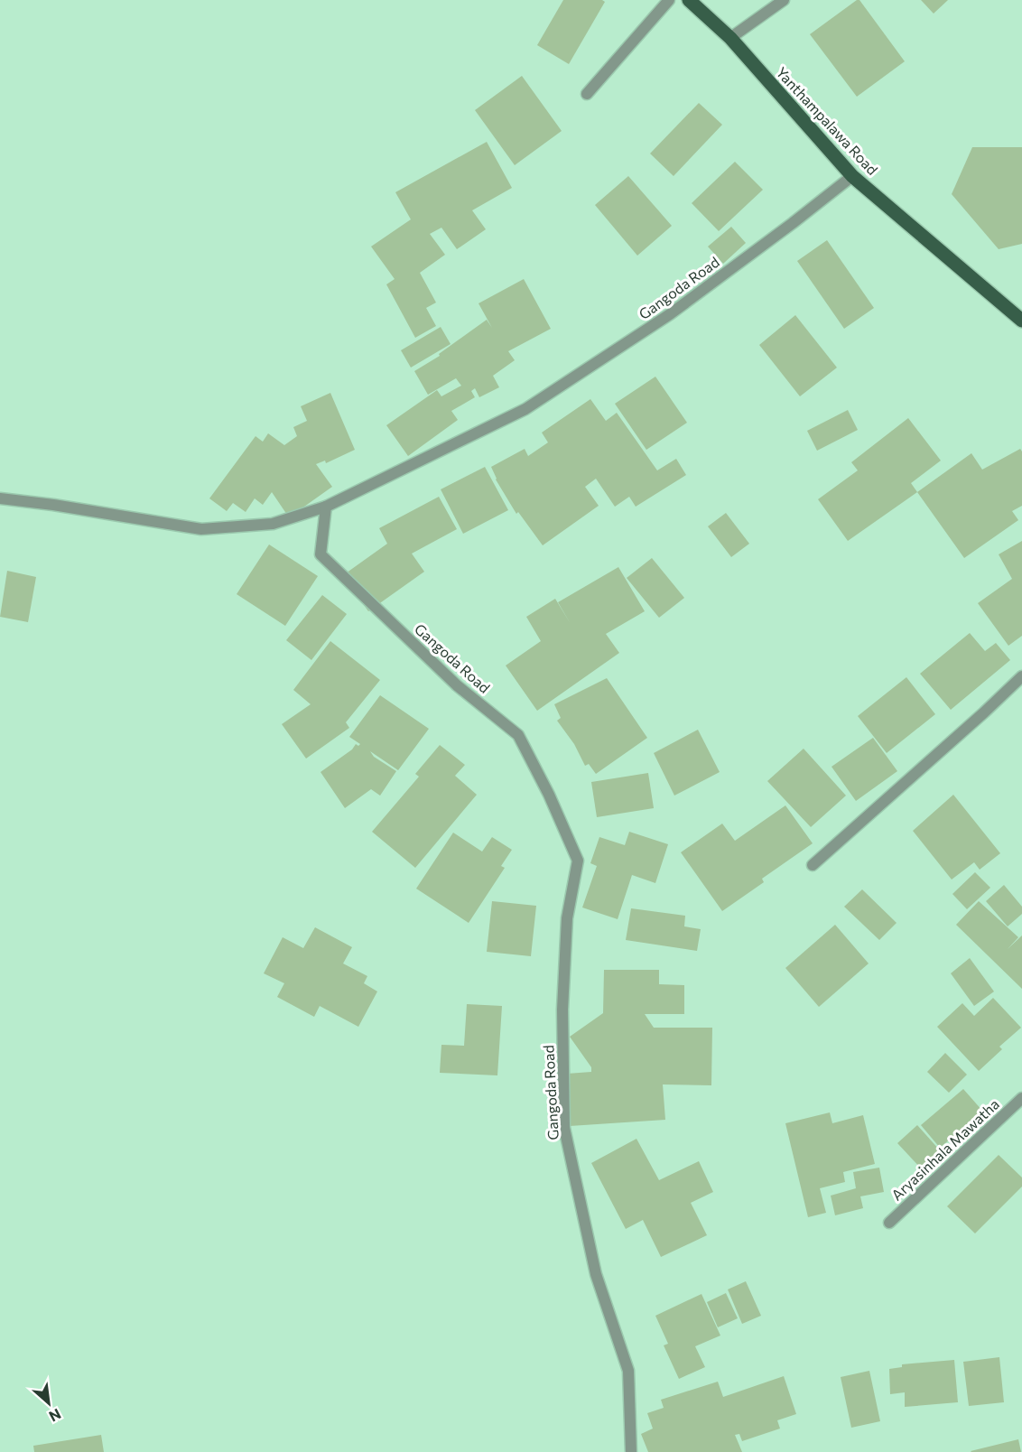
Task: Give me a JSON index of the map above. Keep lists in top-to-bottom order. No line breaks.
{"streets":{"main road":["Yanthampalawa Road"],"street":["Gangoda Road","Aryasinhala Mawatha"]},"crossings":[["Yanthampalawa Road","Gangoda Road"]],"north":"bottom right"}
